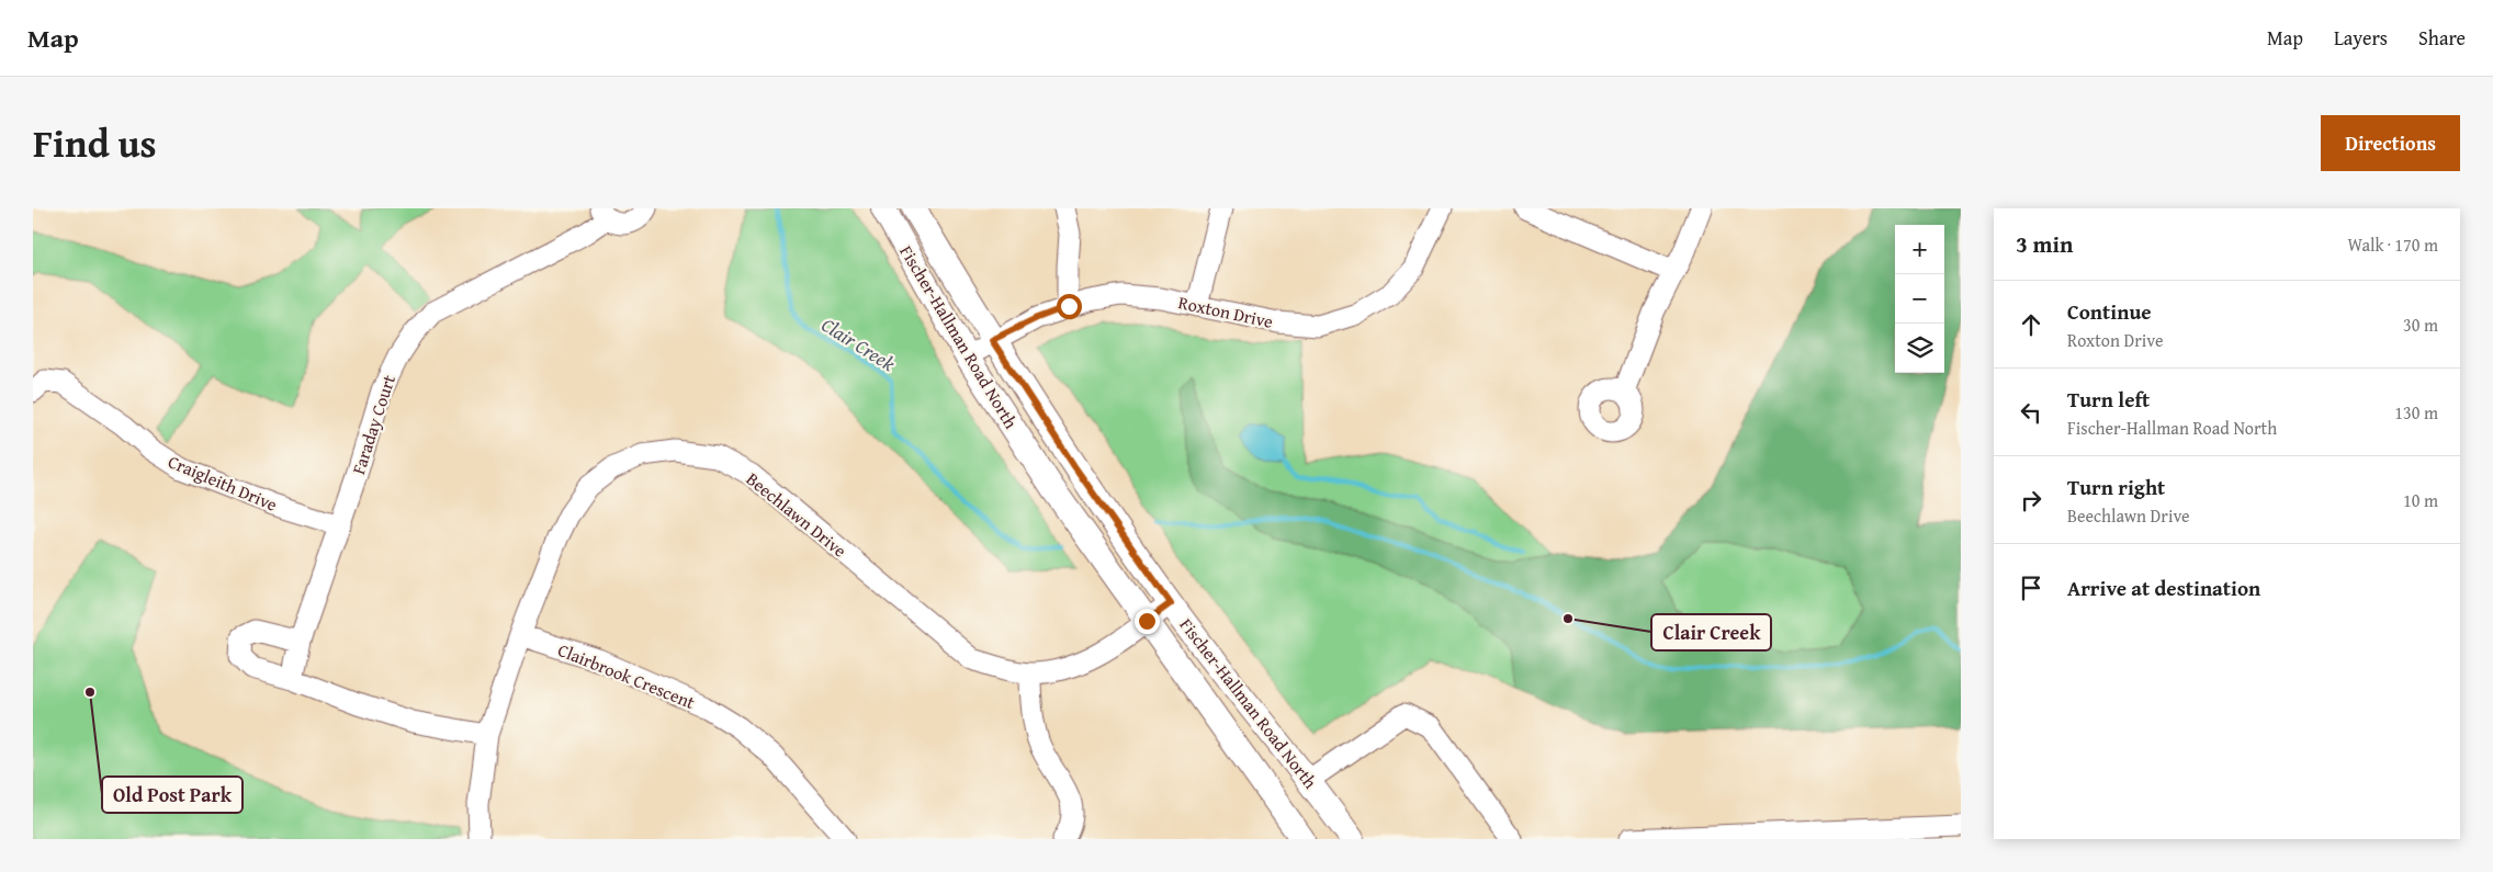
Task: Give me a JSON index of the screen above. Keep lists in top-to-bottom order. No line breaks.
{"streets":{"main road":["Fischer-Hallman Road North"],"street":["Roxton Drive","Faraday Court","Craigleith Drive","Beechlawn Drive","Clairbrook Crescent"]},"crossings":[["Roxton Drive","Fischer-Hallman Road North"],["Fischer-Hallman Road North","Beechlawn Drive"],["Faraday Court","Craigleith Drive"],["Beechlawn Drive","Clairbrook Crescent"]],"water":["Clair Creek"],"places":["Clair Creek","Old Post Park"],"page":{"header":"Map","nav":["Map","Layers","Share"],"title":"Find us","buttons":"Directions","heading":["3 min","Walk · 170 m"],"map_buttons":["+","−"],"list":[["Continue","Roxton Drive","30 m"],["Turn left","Fischer-Hallman Road North","130 m"],["Turn right","Beechlawn Drive","10 m"],"Arrive at destination"]}}
